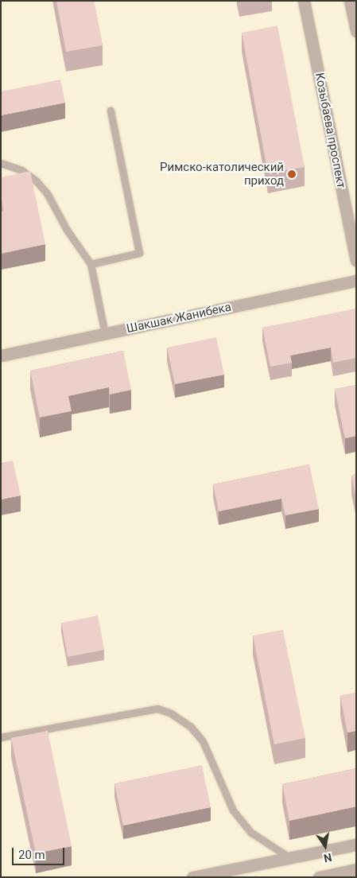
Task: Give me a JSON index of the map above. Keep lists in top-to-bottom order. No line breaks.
{"streets":{"street":["Козыбаева проспект","Шакшак Жанибека"]},"places":["Римско-католический приход"],"scale_bar":"20 m","north":"bottom"}
